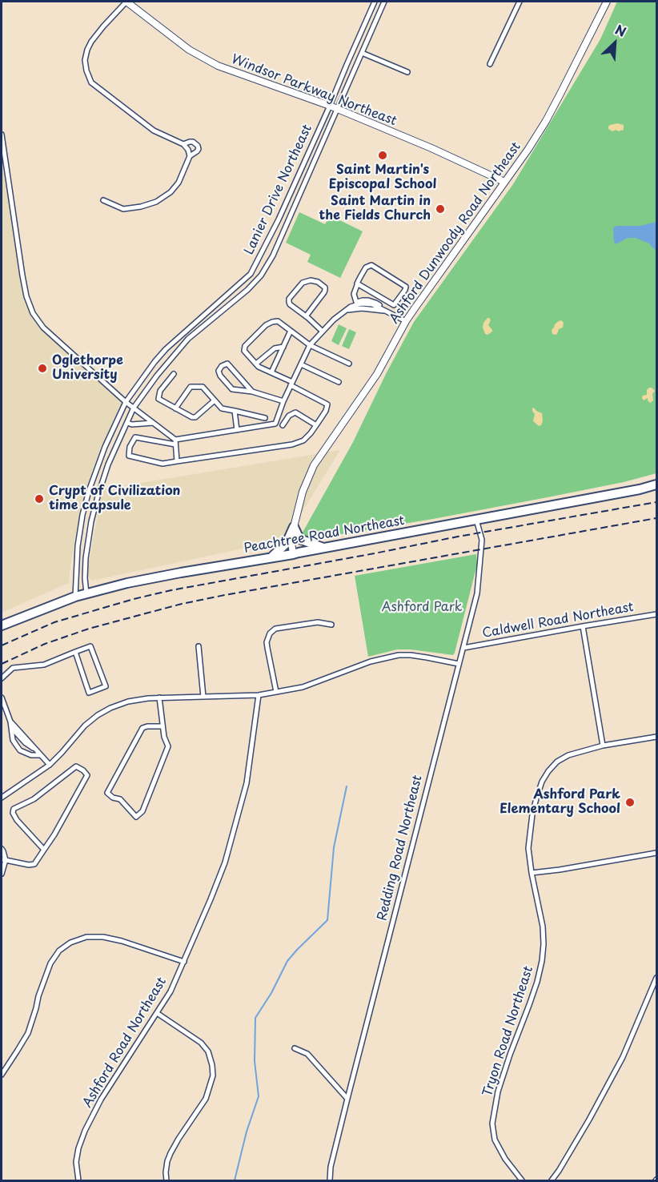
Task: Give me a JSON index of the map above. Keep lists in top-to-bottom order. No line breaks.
{"streets":{"highway":["Peachtree Road Northeast"],"main road":["Windsor Parkway Northeast","Ashford Dunwoody Road Northeast"],"street":["Lanier Drive Northeast","Caldwell Road Northeast","Redding Road Northeast","Tryon Road Northeast","Ashford Road Northeast"]},"crossings":[["Windsor Parkway Northeast","Lanier Drive Northeast"],["Windsor Parkway Northeast","Ashford Dunwoody Road Northeast"],["Lanier Drive Northeast","Peachtree Road Northeast"],["Ashford Dunwoody Road Northeast","Peachtree Road Northeast"],["Peachtree Road Northeast","Redding Road Northeast"],["Caldwell Road Northeast","Redding Road Northeast"]],"parks":["Ashford Park"],"places":["Saint Martin's Episcopal School","Saint Martin in the Fields Church","Oglethorpe University","Crypt of Civilization time capsule","Ashford Park Elementary School"],"north":"top right"}
